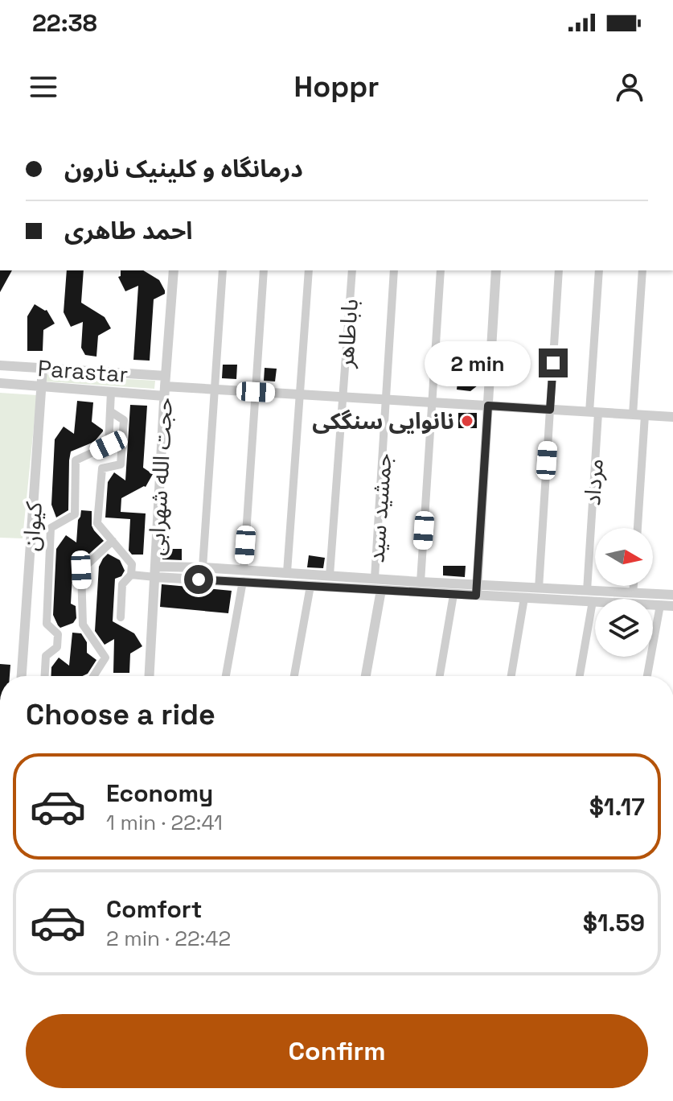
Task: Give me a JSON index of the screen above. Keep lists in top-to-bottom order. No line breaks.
{"streets":{"street":["باباطاهر","Parastar","حجت الله شهرابی","مرداد","جمشید سید","کیوان"]},"crossings":[["باباطاهر","Parastar"],["Parastar","حجت الله شهرابی"],["Parastar","مرداد"],["Parastar","جمشید سید"],["Parastar","کیوان"]],"places":["نانوایی سنگکی"],"north":"right","page":{"status":"22:38","header":"Hoppr","banner":["درمانگاه و کلینیک نارون","احمد طاهری"],"bubble":"2 min","heading":"Choose a ride","list":[{"name":"Economy","note":"1 min · 22:41","value":"$1.17"},{"name":"Comfort","note":"2 min · 22:42","value":"$1.59"}],"buttons":"Confirm"}}
